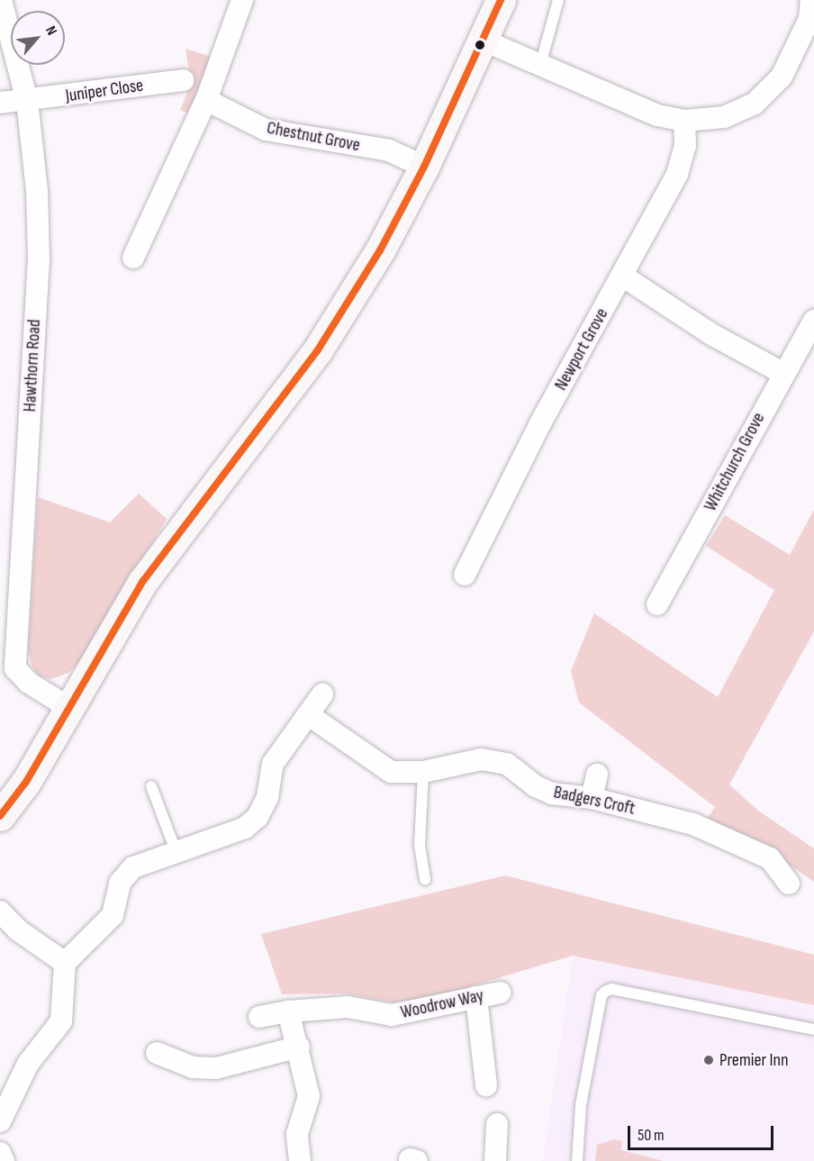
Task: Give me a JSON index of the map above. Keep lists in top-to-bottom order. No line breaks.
{"streets":{"street":["Juniper Close","Chestnut Grove","Newport Grove","Hawthorn Road","Whitchurch Grove","Badgers Croft","Woodrow Way"]},"crossings":[["Juniper Close","Hawthorn Road"]],"places":["Premier Inn"],"scale_bar":"50 m","north":"top right"}
